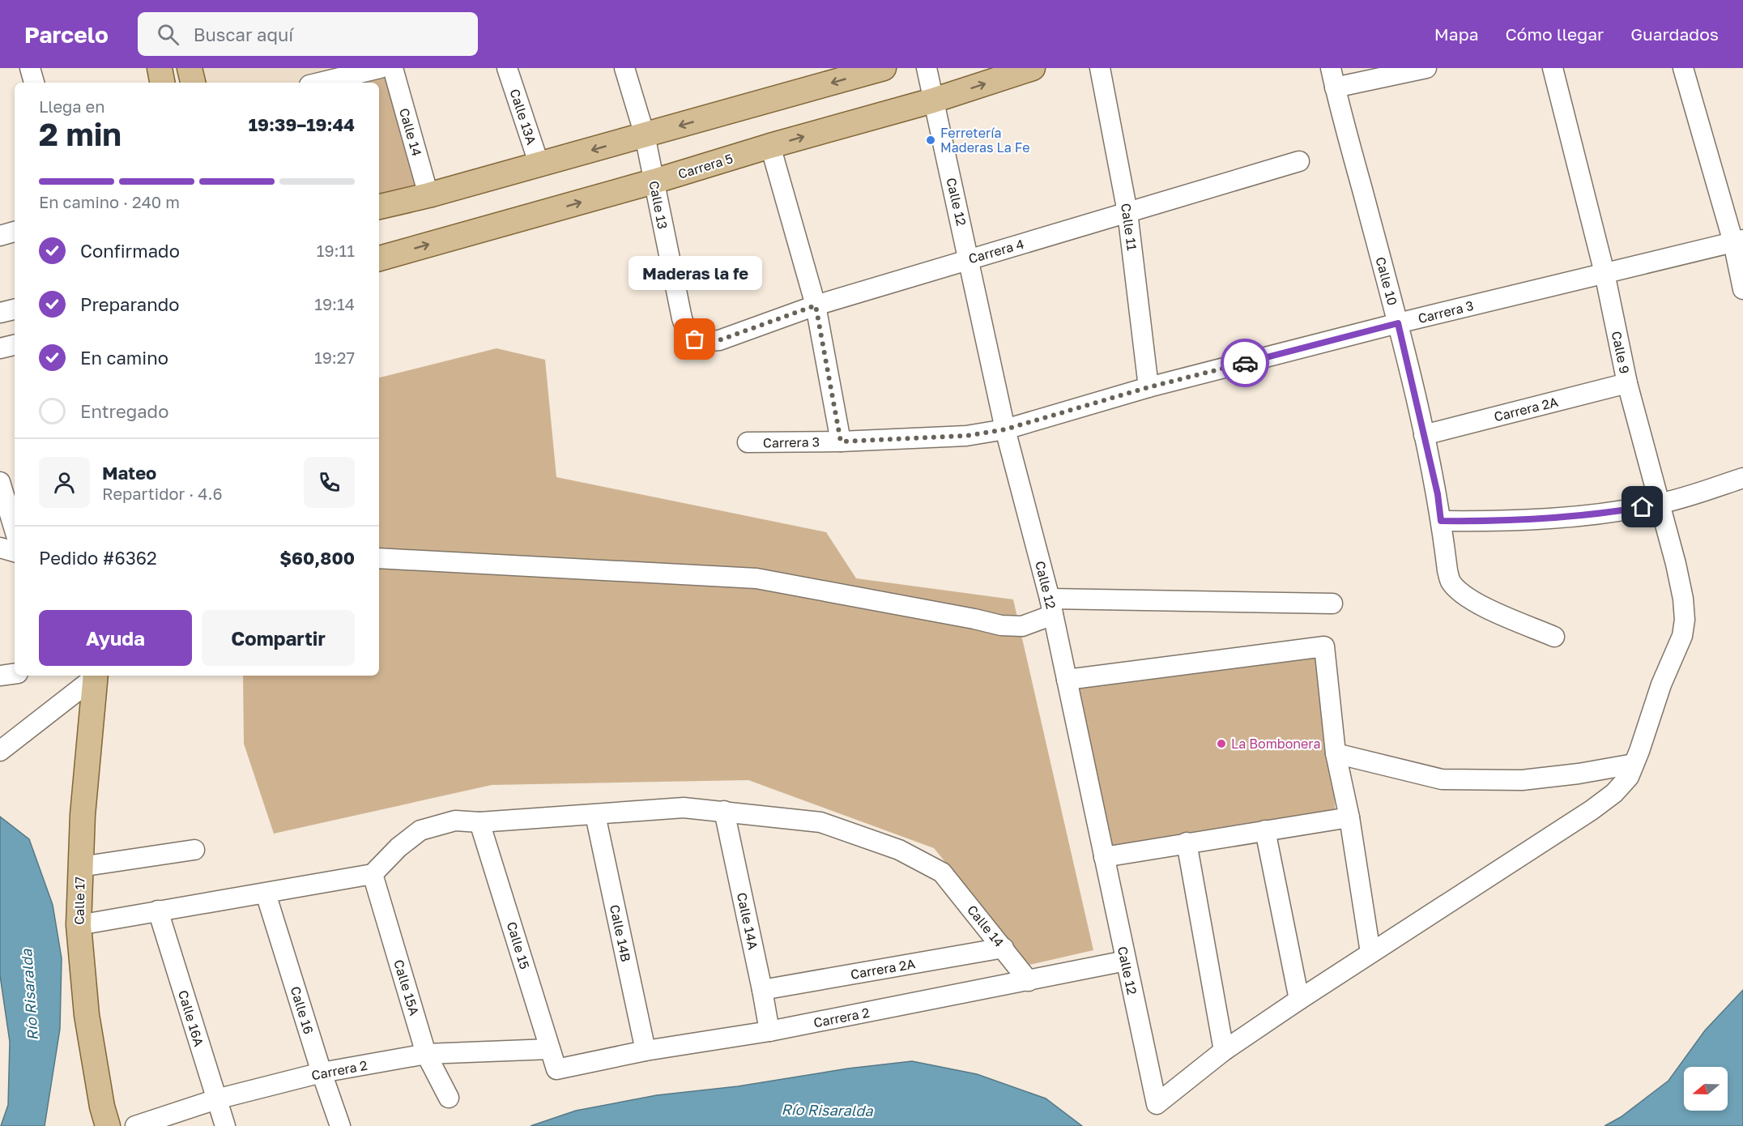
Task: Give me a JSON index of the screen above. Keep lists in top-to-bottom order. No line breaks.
{"streets":{"main road":["Carrera 5","Calle 17"],"street":["Calle 13A","Calle 14","Calle 12","Calle 13","Calle 11","Carrera 4","Calle 10","Carrera 3","Calle 9","Carrera 2A","Calle 14A","Calle 14B","Calle 15","Calle 15A","Calle 16","Carrera 2","Calle 16A"]},"crossings":[["Calle 14","Carrera 2A"],["Calle 14","Calle 14A"],["Calle 14","Carrera 2"],["Carrera 5","Calle 12"],["Carrera 5","Calle 13"],["Calle 12","Carrera 4"],["Calle 12","Carrera 3"],["Calle 12","Calle 9"],["Calle 12","Carrera 2"],["Calle 13","Carrera 4"],["Calle 11","Carrera 4"],["Calle 11","Carrera 3"],["Calle 10","Carrera 3"],["Calle 10","Carrera 2A"],["Carrera 3","Calle 9"],["Calle 9","Carrera 2A"],["Carrera 2A","Calle 14A"],["Calle 14A","Carrera 2"],["Calle 14B","Carrera 2"],["Calle 15","Carrera 2"],["Calle 15A","Carrera 2"],["Calle 16","Carrera 2"],["Carrera 2","Calle 16A"]],"water":["Río Risaralda"],"places":["Ferretería Maderas La Fe","Maderas la fe","La Bombonera"],"north":"left","page":{"header":"Parcelo","search":"Buscar aquí","nav":["Mapa","Cómo llegar","Guardados"],"heading":["2 min","Llega en","19:39–19:44"],"panel":["Mateo","Repartidor · 4.6","Pedido #6362","$60,800"],"bar":"En camino · 240 m","list":[["Confirmado","19:11"],["Preparando","19:14"],["En camino","19:27"],"Entregado"],"bubble":"Maderas la fe","buttons":["Ayuda","Compartir"]}}
